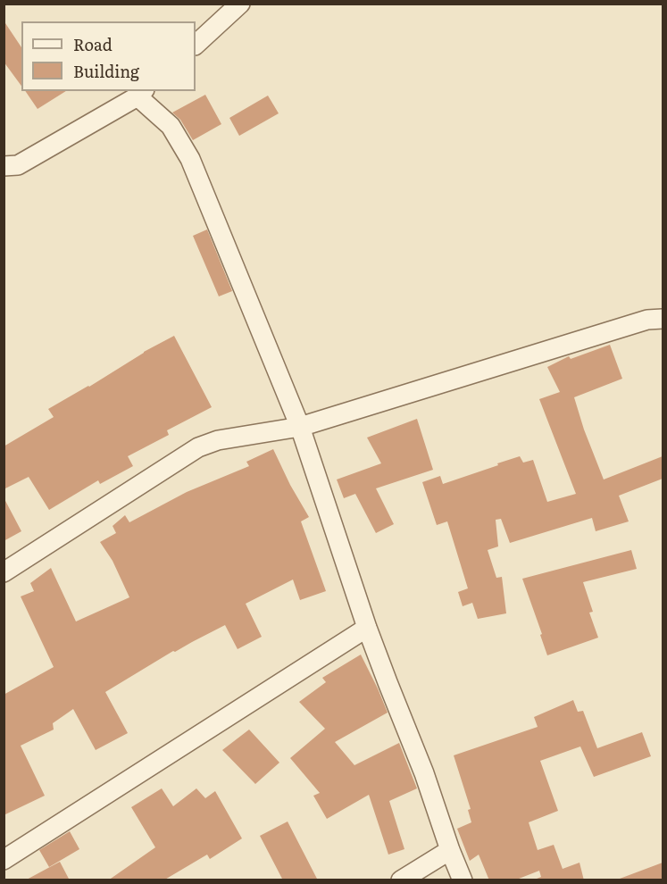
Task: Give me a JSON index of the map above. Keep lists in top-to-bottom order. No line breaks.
{"legend":["Road","Building"]}
